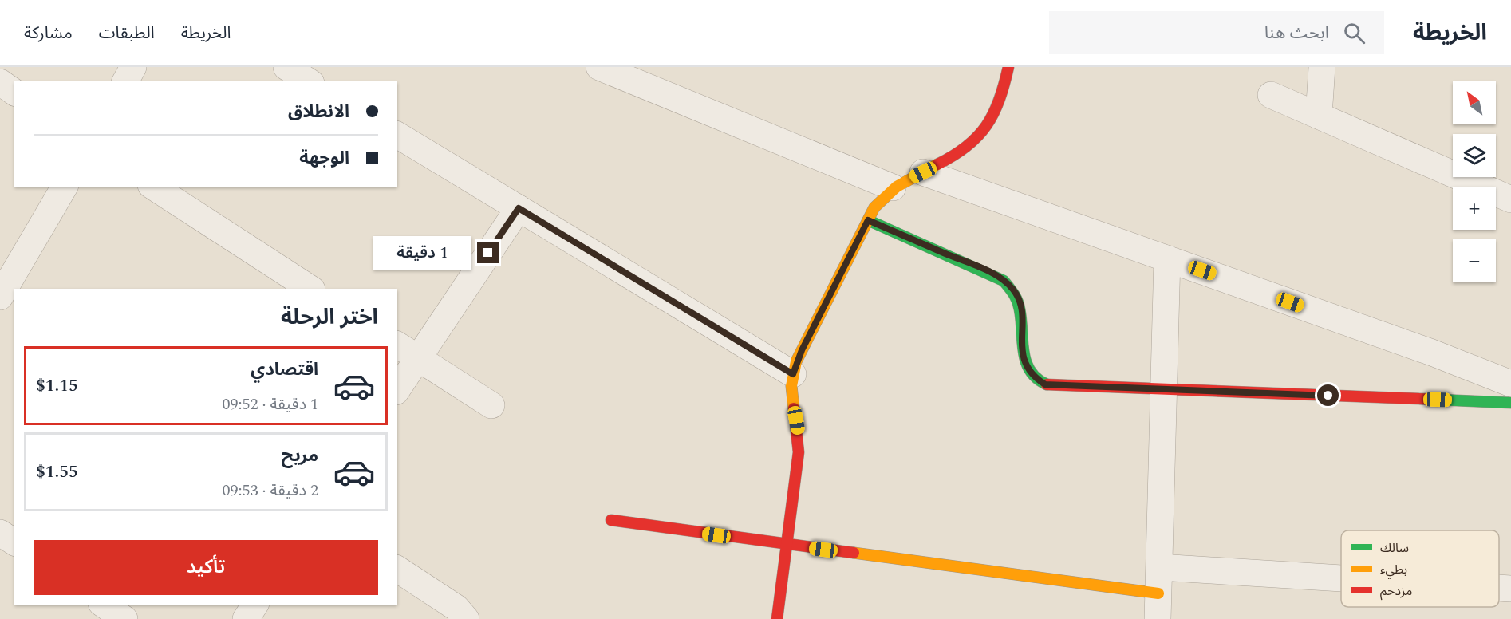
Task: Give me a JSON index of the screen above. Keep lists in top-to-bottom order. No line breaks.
{"legend":["سالك","بطيء","مزدحم"],"north":"top left","page":{"header":"الخريطة","search":"ابحث هنا","nav":["الخريطة","الطبقات","مشاركة"],"map_buttons":["+","−"],"banner":["الانطلاق","الوجهة"],"bubble":"1 دقيقة","heading":"اختر الرحلة","list":[{"name":"اقتصادي","note":"1 دقيقة · 09:52","value":"$1.15"},{"name":"مريح","note":"2 دقيقة · 09:53","value":"$1.55"}],"buttons":"تأكيد"}}
